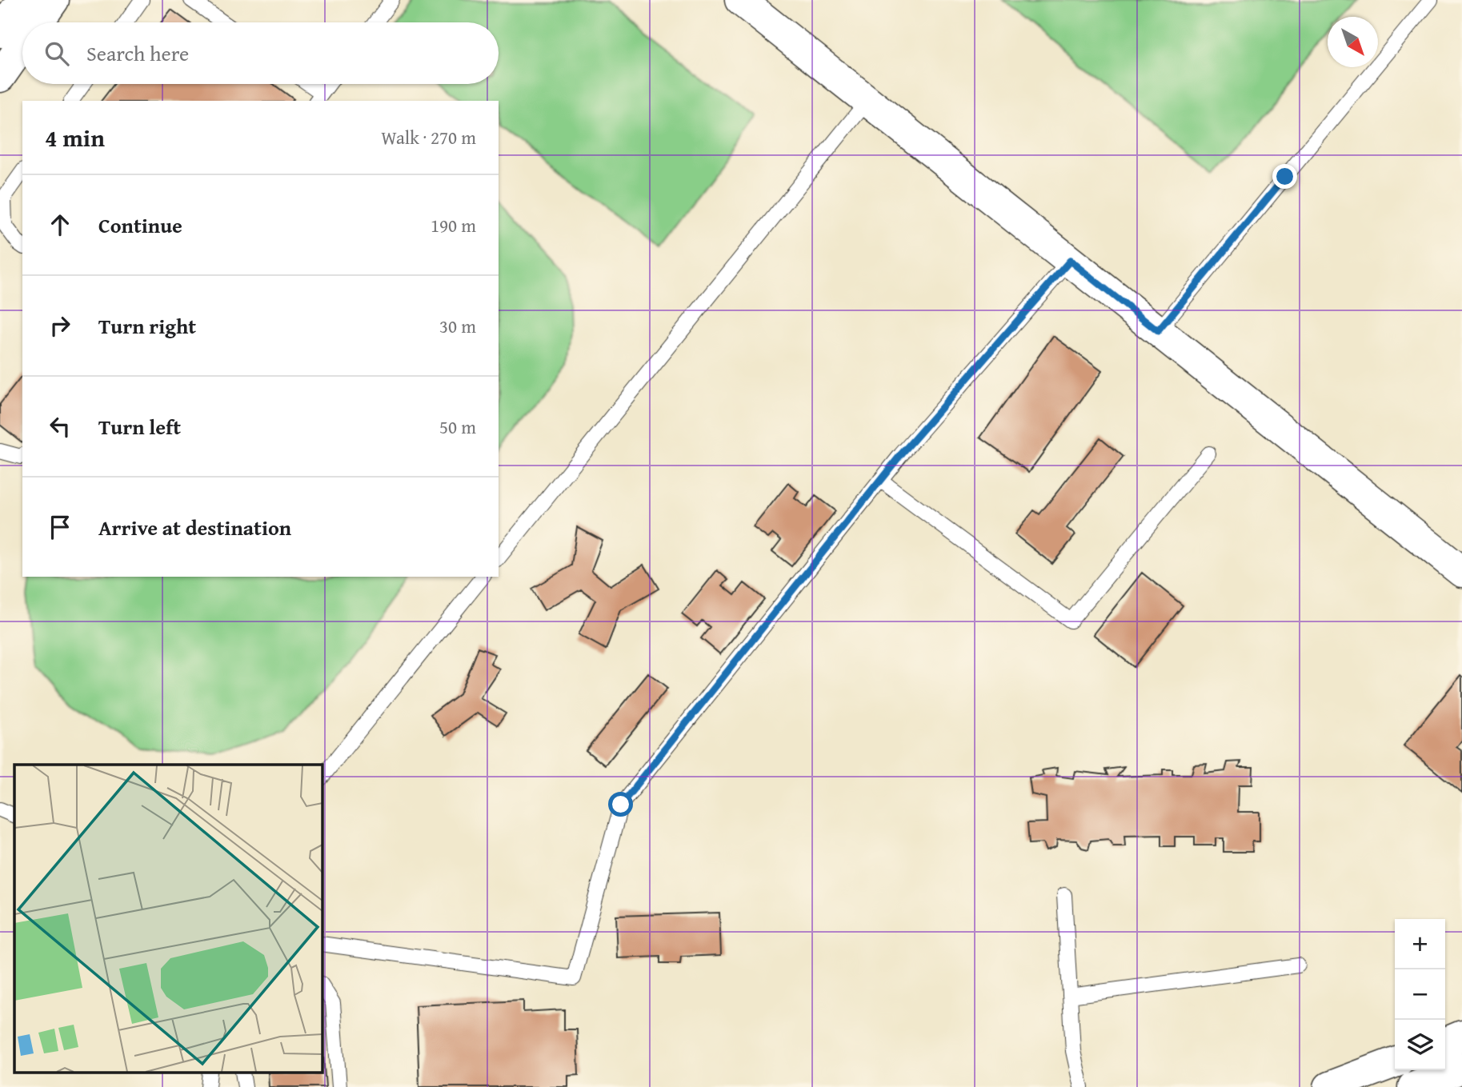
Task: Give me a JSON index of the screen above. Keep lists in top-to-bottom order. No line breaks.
{"north":"bottom right","page":{"search":"Search here","heading":["4 min","Walk · 270 m"],"list":[["Continue","190 m"],["Turn right","30 m"],["Turn left","50 m"],"Arrive at destination"],"map_buttons":["+","−"]}}
